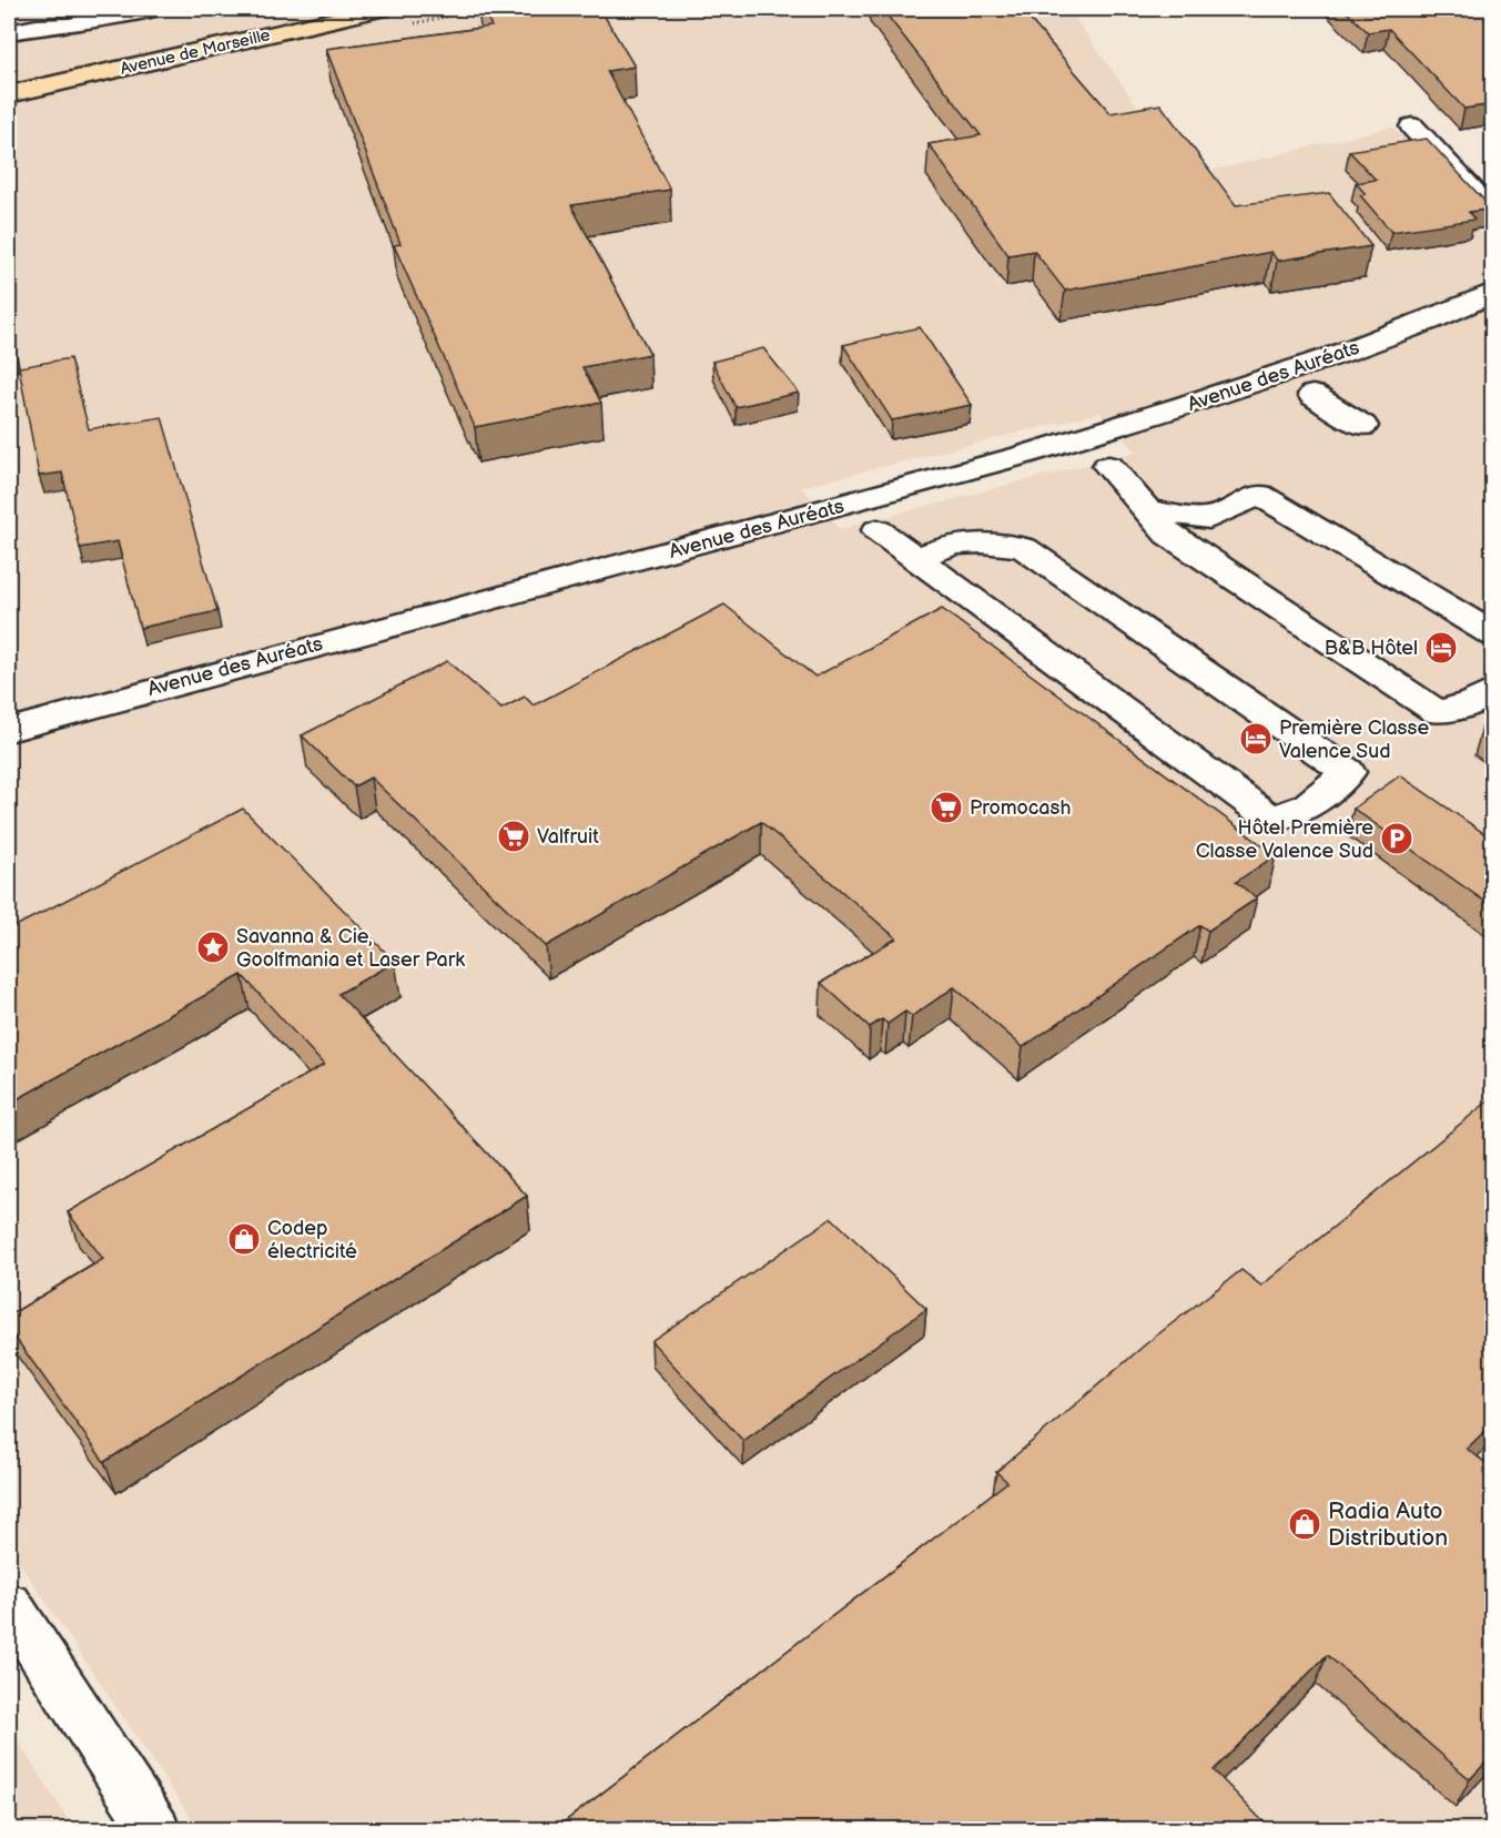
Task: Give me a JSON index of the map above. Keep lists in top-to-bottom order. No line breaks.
{"streets":{"main road":["Avenue de Marseille"],"street":["Avenue des Auréats"]},"places":{"hotel":["B&B Hôtel","Première Classe Valence Sud"],"supermarket":["Promocash","Valfruit"],"parking":["Hôtel Première Classe Valence Sud"],"place":["Savanna & Cie, Goolfmania et Laser Park"],"shop":["Codep électricité","Radia Auto Distribution"]}}
